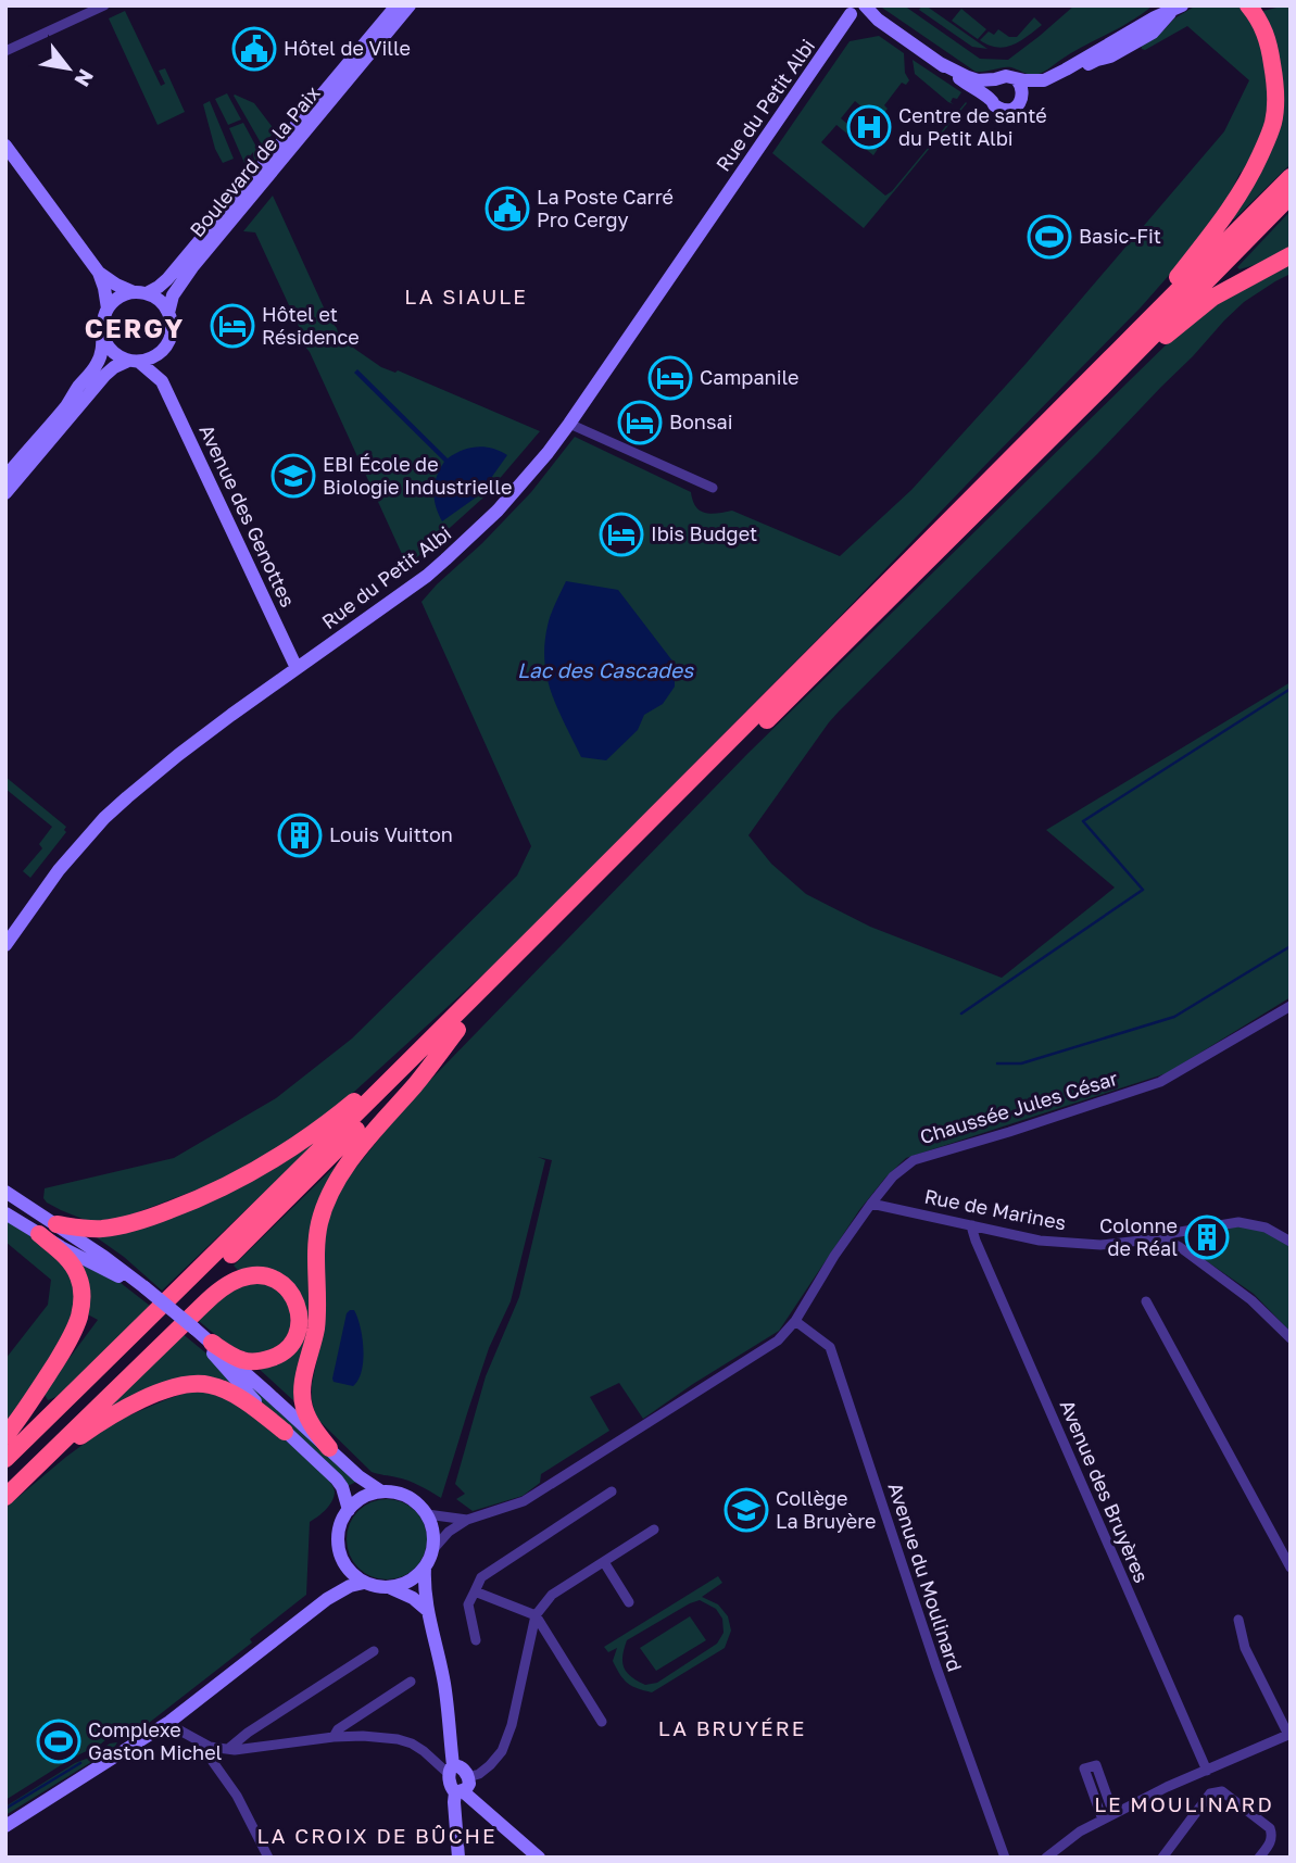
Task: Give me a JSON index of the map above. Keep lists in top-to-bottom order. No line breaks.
{"streets":{"street":["Rue du Petit Albi","Boulevard de la Paix","Avenue des Genottes","Chaussée Jules César","Rue de Marines","Avenue des Bruyères","Avenue du Moulinard"]},"crossings":[["Rue du Petit Albi","Avenue des Genottes"],["Boulevard de la Paix","Avenue des Genottes"],["Chaussée Jules César","Rue de Marines"],["Chaussée Jules César","Avenue du Moulinard"],["Rue de Marines","Avenue des Bruyères"]],"districts":["LA SIAULE","CERGY","LA BRUYÉRE","LE MOULINARD","LA CROIX DE BÛCHE"],"water":["Lac des Cascades"],"places":{"public building":["Hôtel de Ville","La Poste Carré Pro Cergy"],"hospital":["Centre de santé du Petit Albi"],"sports":["Basic-Fit","Complexe Gaston Michel"],"hotel":["Hôtel et Résidence","Campanile","Bonsai","Ibis Budget"],"school or university":["EBI École de Biologie Industrielle","Collège La Bruyère"],"building":["Louis Vuitton","Colonne de Réal"]},"north":"bottom right"}
